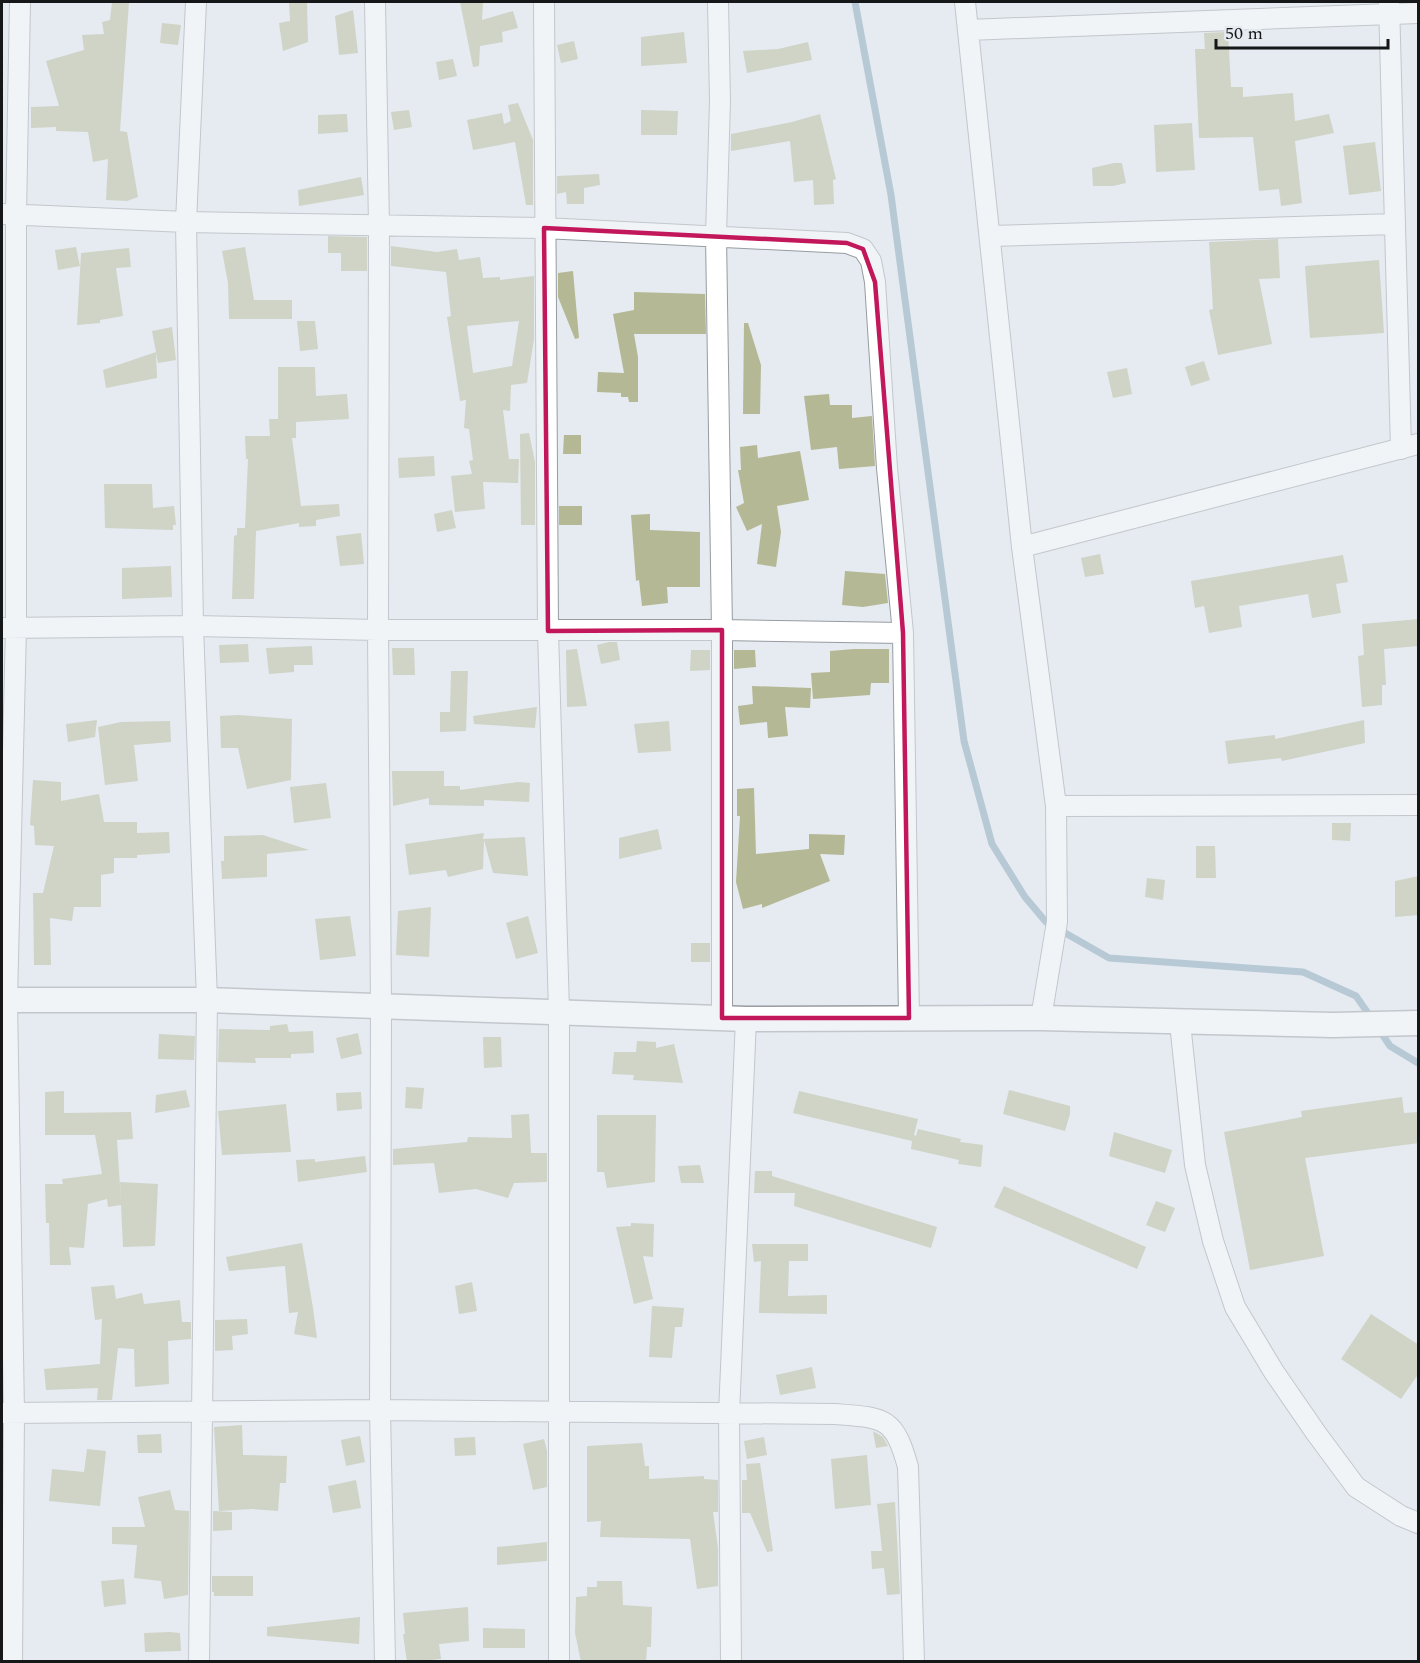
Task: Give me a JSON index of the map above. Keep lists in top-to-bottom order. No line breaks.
{"scale_bar":"50 m"}
